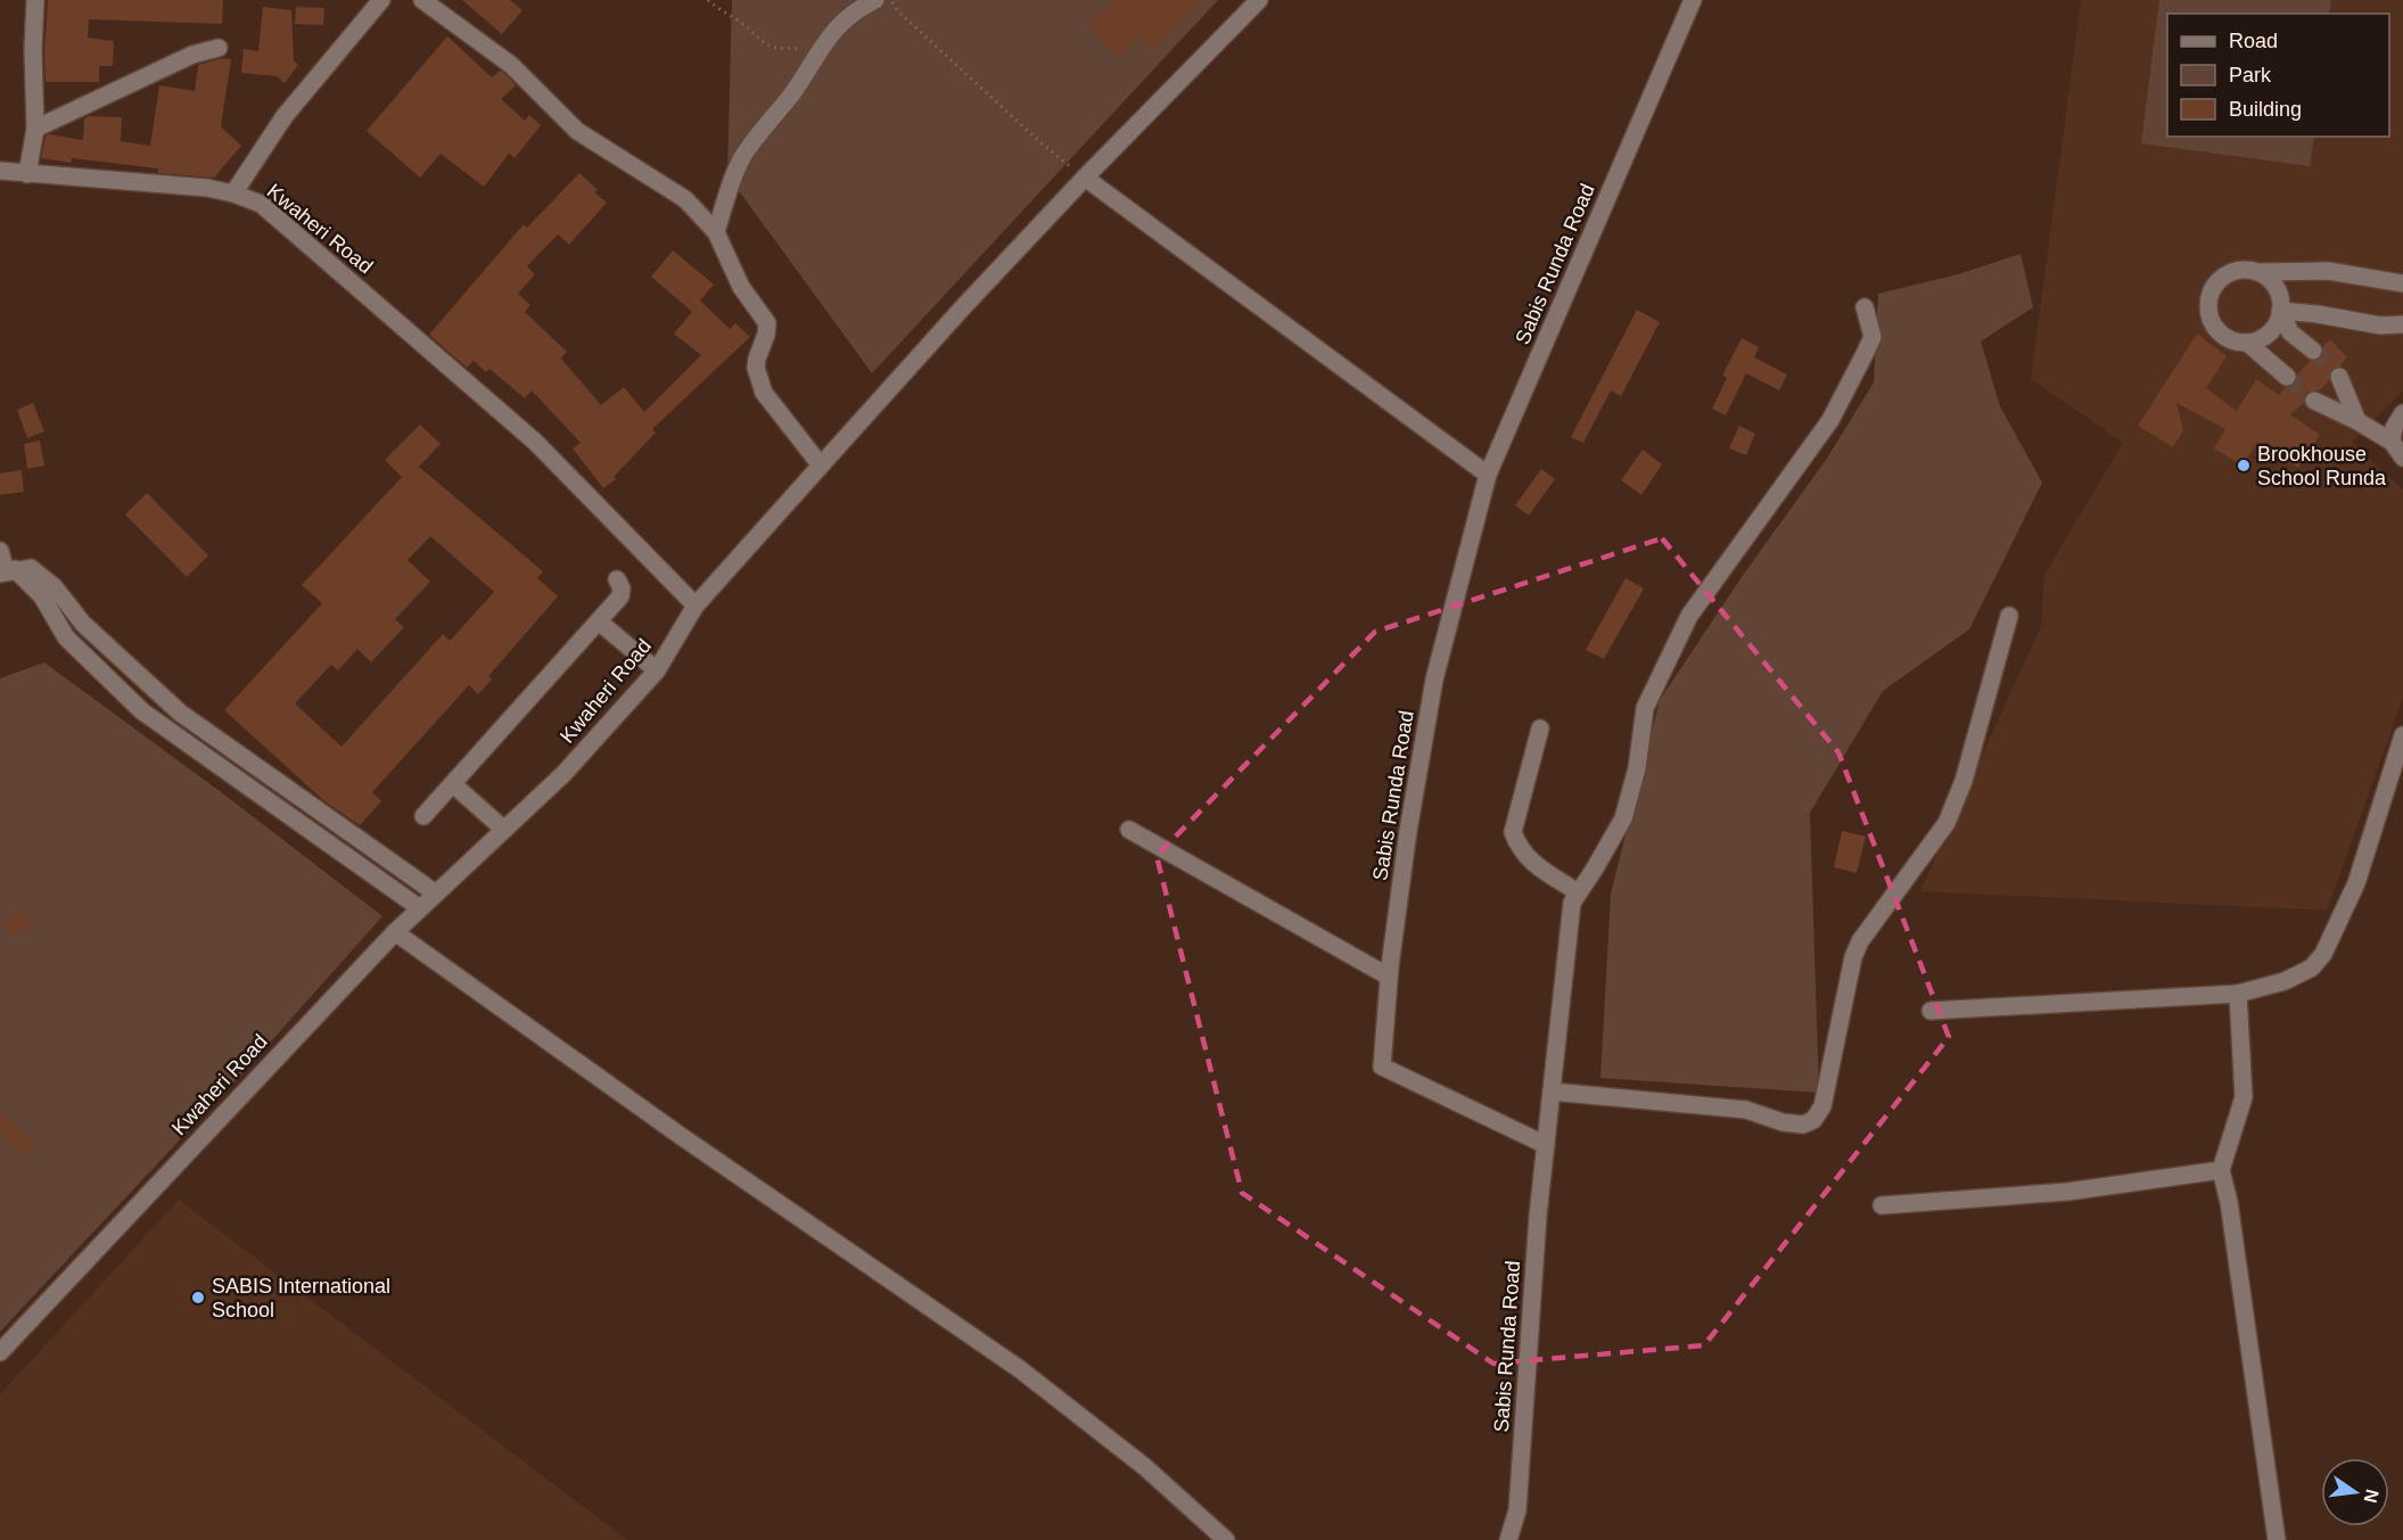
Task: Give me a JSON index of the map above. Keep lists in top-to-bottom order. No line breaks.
{"streets":{"street":["Kwaheri Road","Sabis Runda Road"]},"places":["Brookhouse School Runda","SABIS International School"],"legend":["Road","Park","Building"],"north":"right"}
